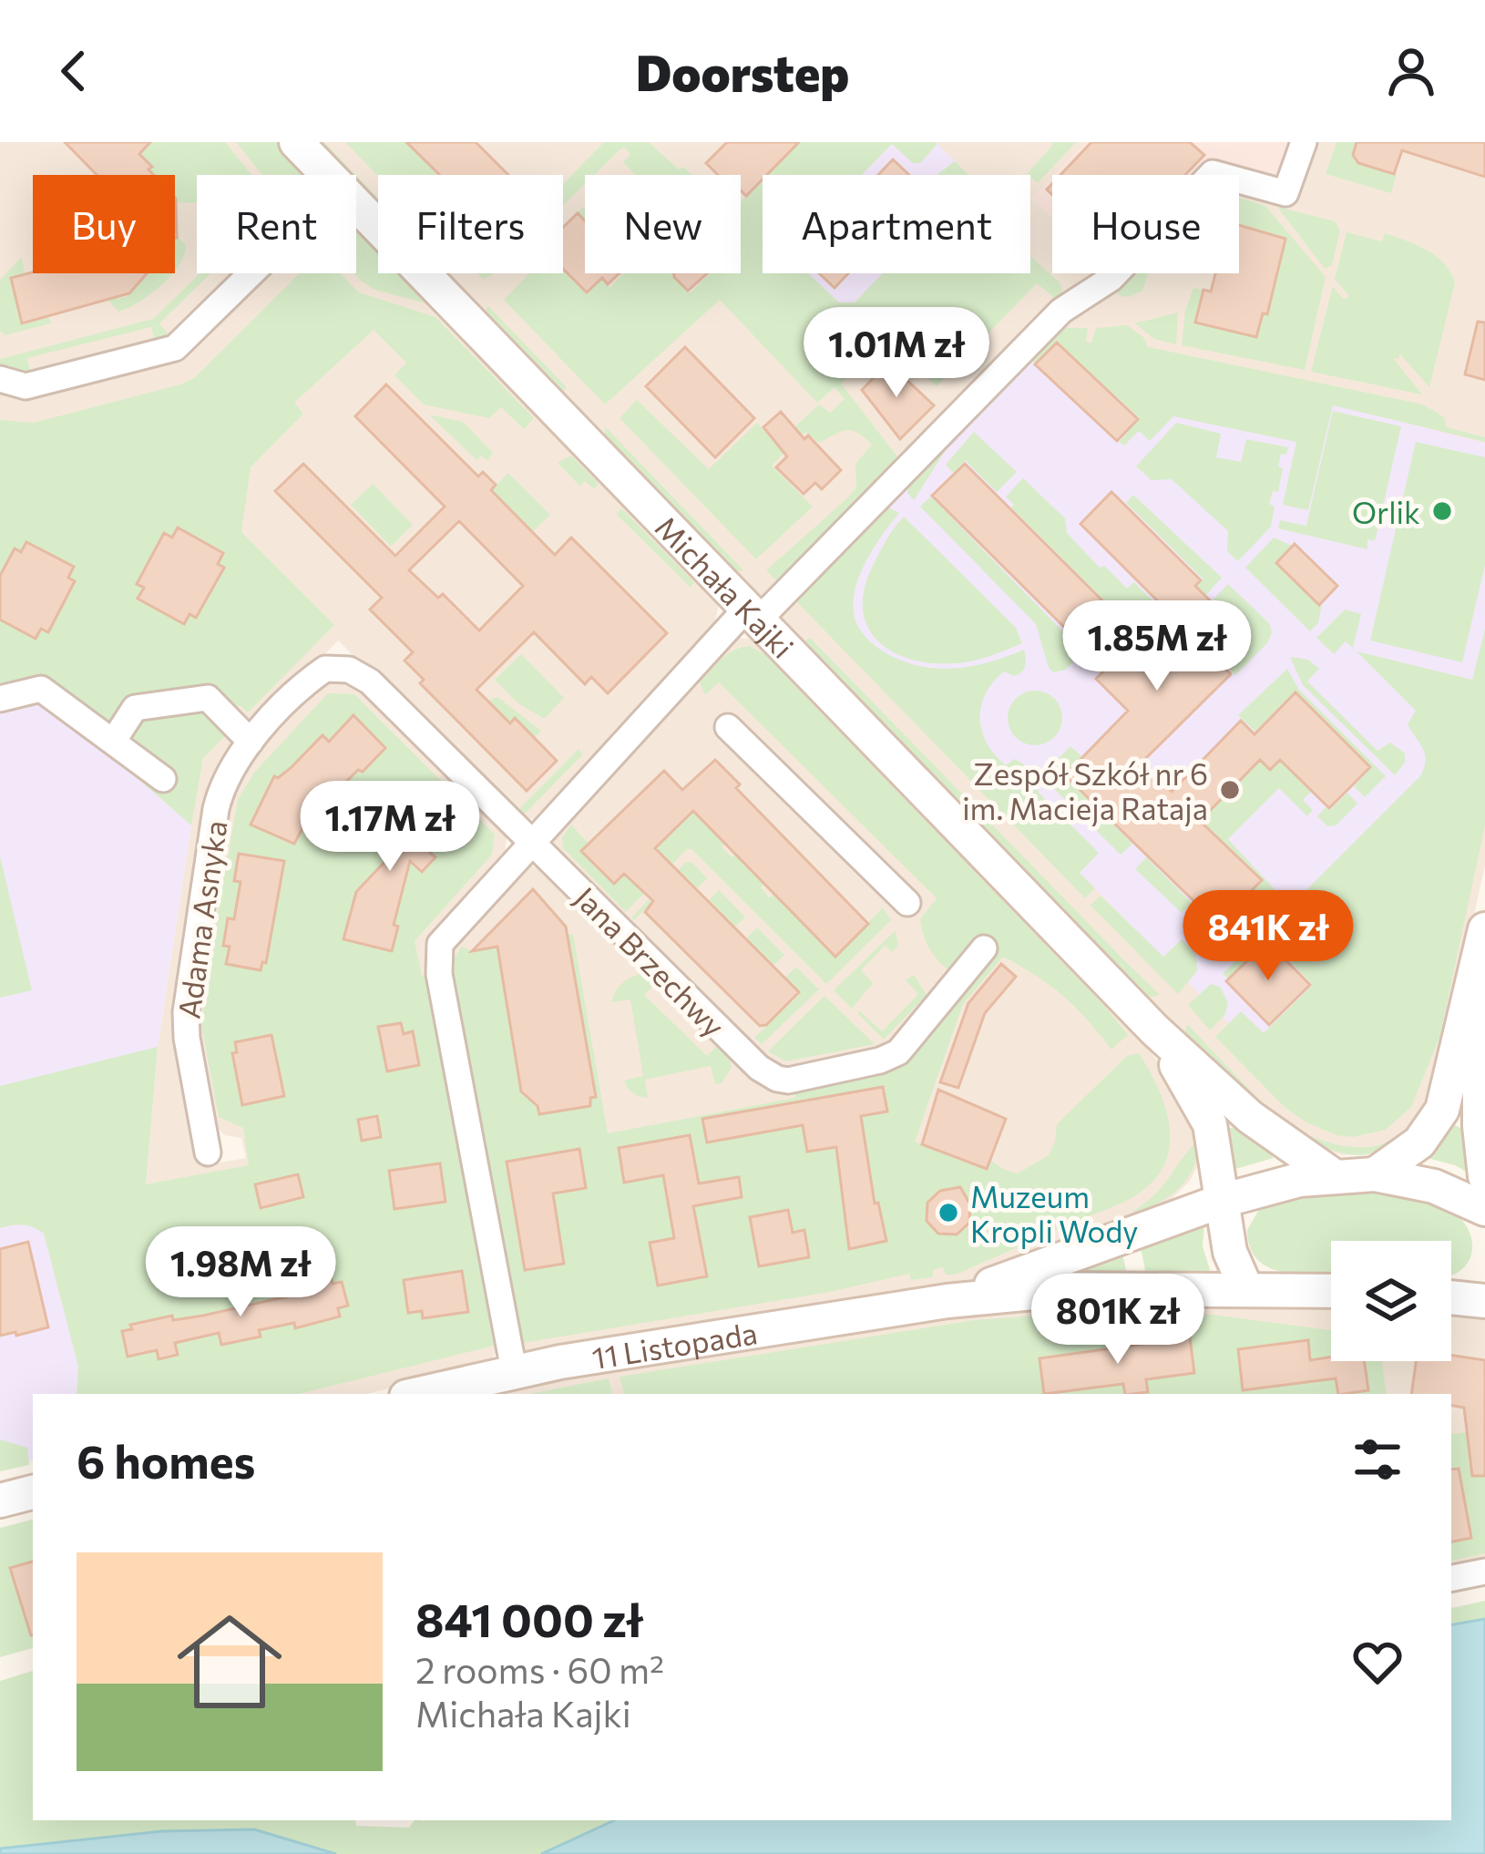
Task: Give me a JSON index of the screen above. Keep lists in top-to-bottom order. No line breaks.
{"streets":{"street":["Michała Kajki","Adama Asnyka","Jana Brzechwy","11 Listopada"]},"crossings":[["Michała Kajki","11 Listopada"],["Adama Asnyka","Jana Brzechwy"]],"places":["Orlik","Zespół Szkół nr 6 im. Macieja Rataja","Muzeum Kropli Wody"],"page":{"header":"Doorstep","chip":["Buy","Rent","Filters","New","Apartment","House"],"price":["1.01M zł","1.85M zł","1.17M zł","841K zł","1.98M zł","801K zł"],"heading":"6 homes","list":[{"name":"841 000 zł","note":"2 rooms · 60 m² · Michała Kajki"}]}}
